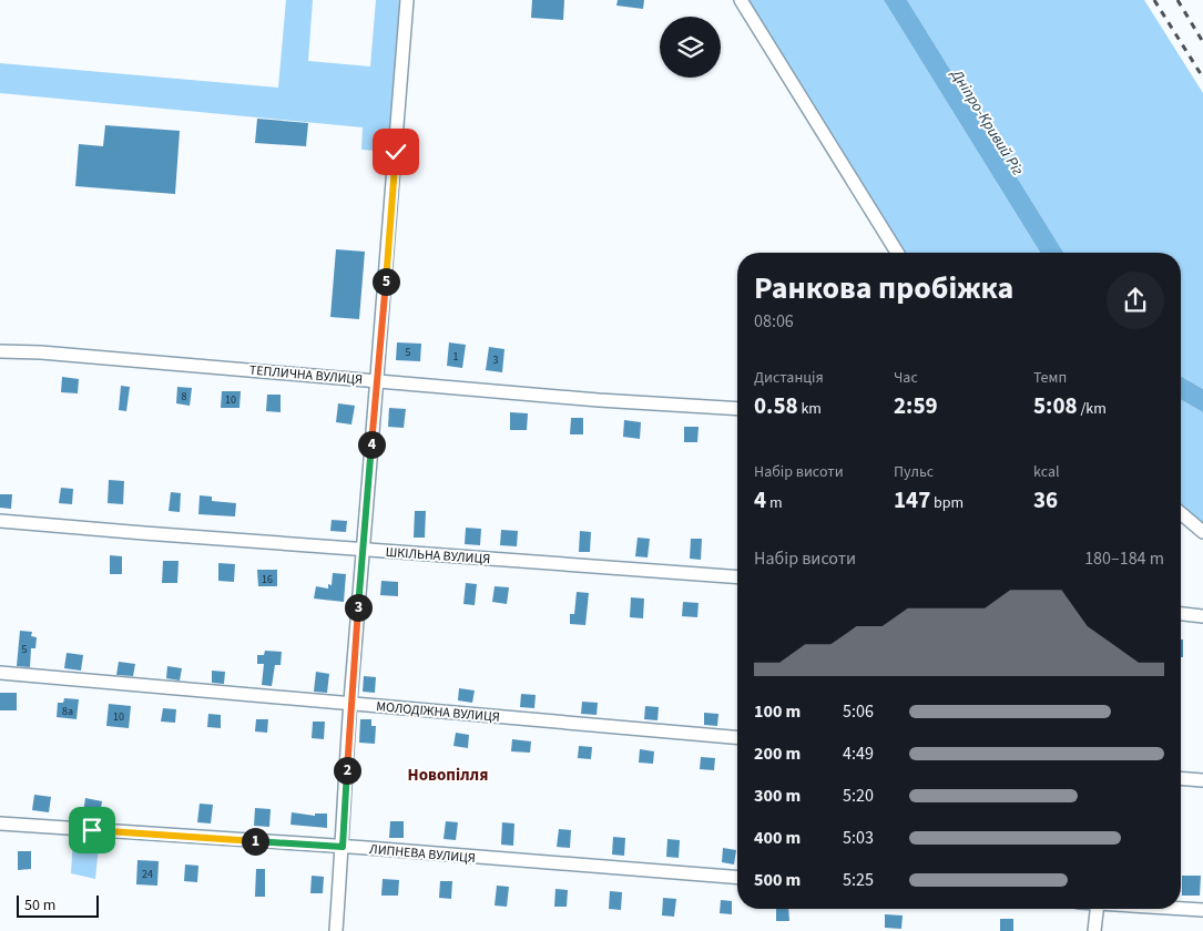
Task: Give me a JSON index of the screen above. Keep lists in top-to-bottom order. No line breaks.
{"streets":{"street":["ТЕПЛИЧНА ВУЛИЦЯ","ШКІЛЬНА ВУЛИЦЯ","МОЛОДІЖНА ВУЛИЦЯ","ЛИПНЕВА ВУЛИЦЯ"]},"districts":["Новопілля"],"water":["Дніпро-Кривий Ріг"],"house_numbers":["5","1","3","8","10","16","5","8а","10","24"],"scale_bar":"50 m","page":{"heading":["Ранкова пробіжка","08:06"],"pins":["5","4","3","2","1"],"stats":[["Дистанція","0.58 km"],["Час","2:59"],["Темп","5:08 /km"],["Набір висоти","4 m"],["Пульс","147 bpm"],["kcal","36"]],"chart":["Набір висоти","180–184 m"],"list":[{"name":"100 m","note":"5:06"},{"name":"200 m","note":"4:49"},{"name":"300 m","note":"5:20"},{"name":"400 m","note":"5:03"},{"name":"500 m","note":"5:25"}],"scale":"50 m"}}
